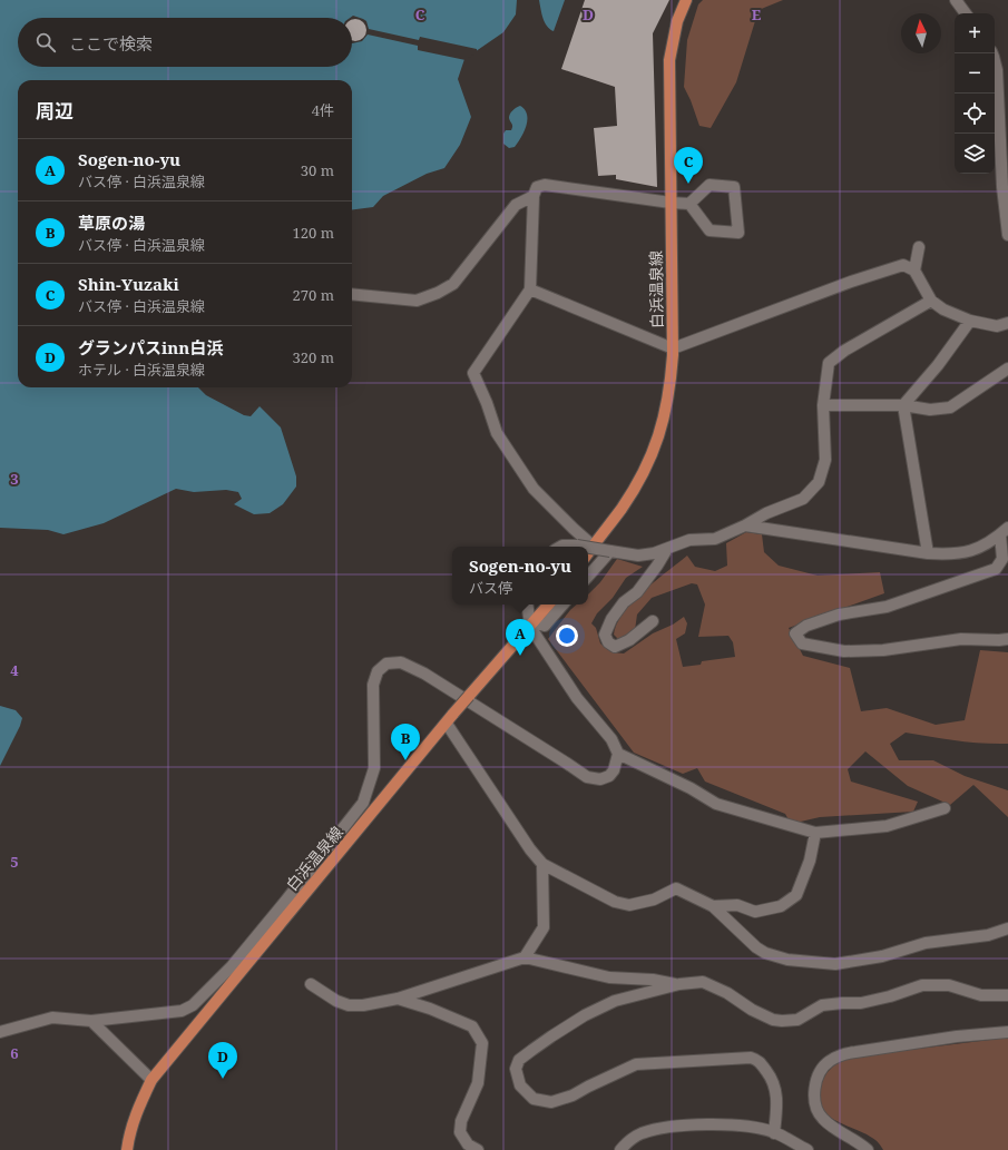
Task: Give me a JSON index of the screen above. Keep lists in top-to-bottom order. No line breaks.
{"streets":{"main road":["白浜温泉線"]},"north":"top","page":{"map_buttons":["+","−"],"search":"ここで検索","heading":["周辺","4件"],"list":[{"mark":"A","name":"Sogen-no-yu","note":"バス停 · 白浜温泉線","value":"30 m"},{"mark":"B","name":"草原の湯","note":"バス停 · 白浜温泉線","value":"120 m"},{"mark":"C","name":"Shin-Yuzaki","note":"バス停 · 白浜温泉線","value":"270 m"},{"mark":"D","name":"グランパスinn白浜","note":"ホテル · 白浜温泉線","value":"320 m"}],"pins":["C","A","B","D"],"popup":["Sogen-no-yu","バス停"]},"grid":{"columns":["C","D","E"],"rows":["3","4","5","6"]}}
